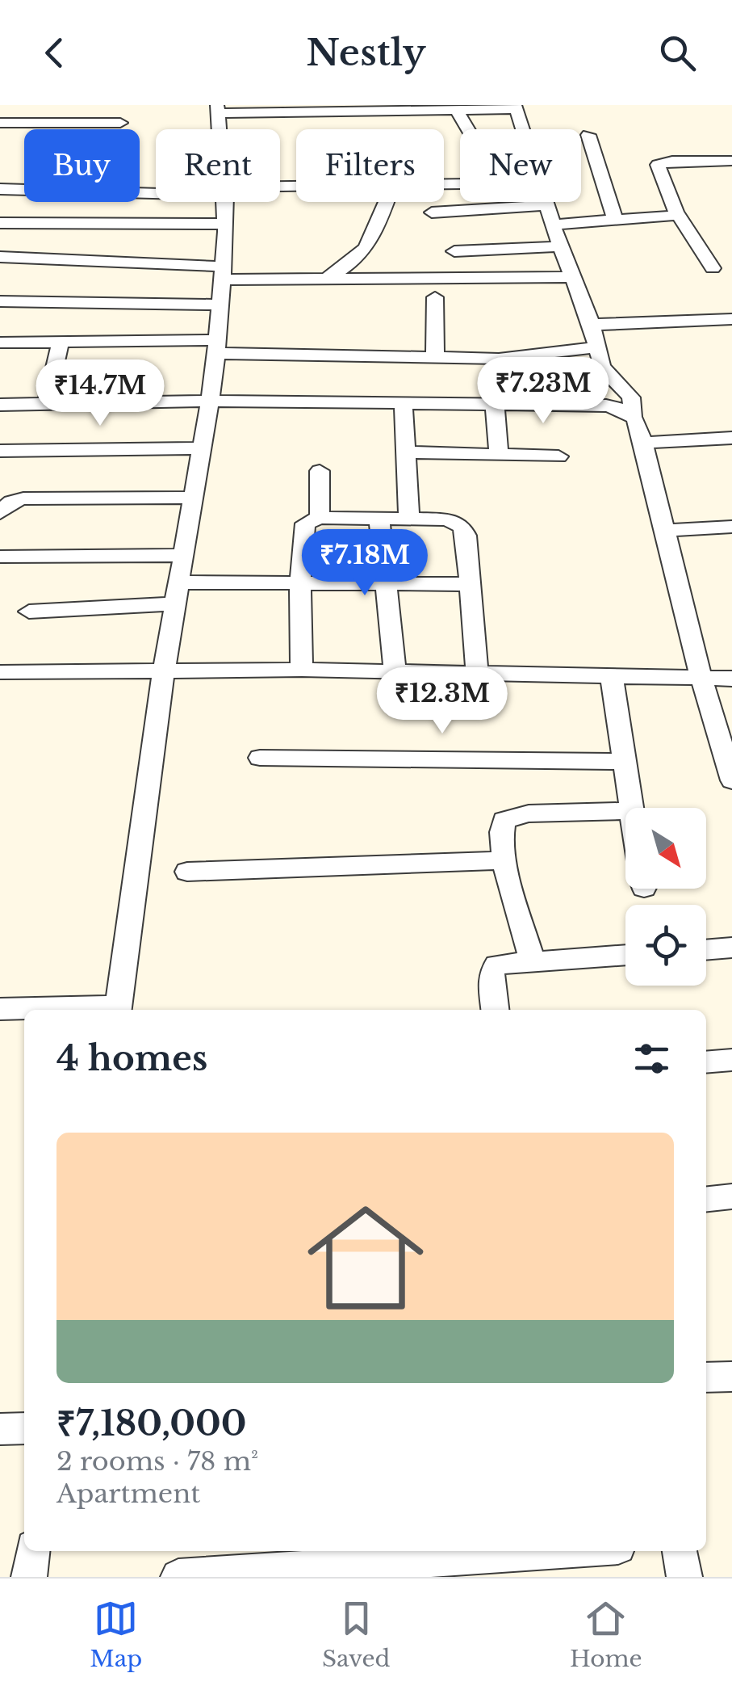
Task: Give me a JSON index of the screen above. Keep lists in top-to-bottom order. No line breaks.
{"north":"bottom right","page":{"header":"Nestly","chip":["Buy","Rent","Filters","New"],"price":["₹7.23M","₹14.7M","₹7.18M","₹12.3M"],"heading":"4 homes","list":[{"name":"₹7,180,000","note":"2 rooms · 78 m² · Apartment"}],"tabs":["Map","Saved","Home"]}}
